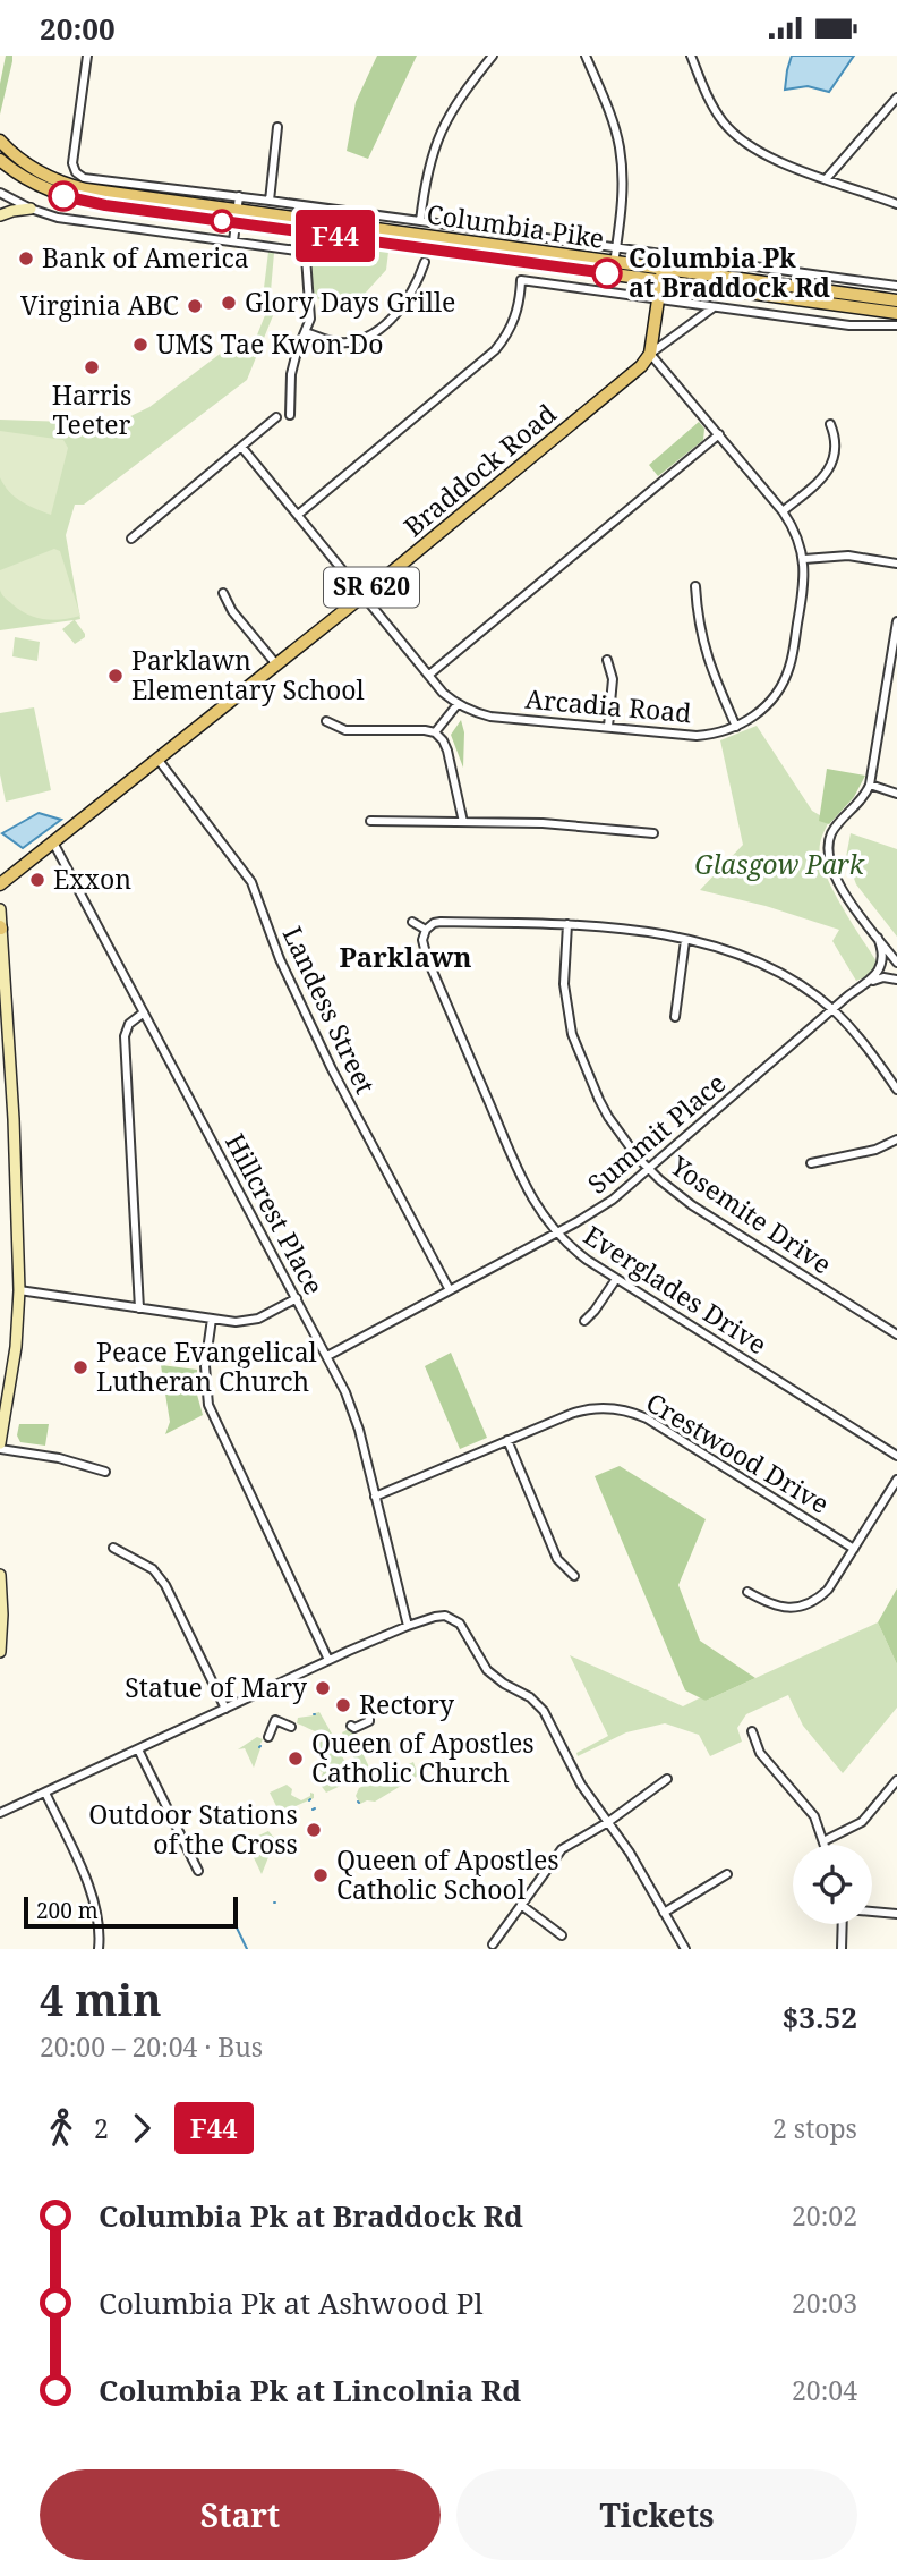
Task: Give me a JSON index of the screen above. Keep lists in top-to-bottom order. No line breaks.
{"streets":{"main road":["Columbia Pike","Braddock Road","SR 620"],"street":["Arcadia Road","Landess Street","Summit Place","Hillcrest Place","Yosemite Drive","Everglades Drive","Crestwood Drive"]},"crossings":[["Braddock Road","Arcadia Road"],["Braddock Road","Landess Street"],["Braddock Road","Hillcrest Place"],["Landess Street","Summit Place"],["Summit Place","Hillcrest Place"],["Summit Place","Yosemite Drive"],["Summit Place","Everglades Drive"],["Hillcrest Place","Crestwood Drive"]],"districts":["Parklawn"],"parks":["Glasgow Park"],"places":["Bank of America","Columbia Pk at Braddock Rd","Glory Days Grille","Virginia ABC","UMS Tae Kwon Do","Harris Teeter","Parklawn Elementary School","Exxon","Peace Evangelical Lutheran Church","Statue of Mary","Rectory","Queen of Apostles Catholic Church","Outdoor Stations of the Cross","Queen of Apostles Catholic School"],"lines":["bus line F44"],"scale_bar":"200 m","page":{"status":"20:00","on_map":"F44","scale":"200 m","heading":["4 min","20:00 – 20:04 · Bus","$3.52"],"legs":["2","F44","2 stops"],"list":[{"name":"Columbia Pk at Braddock Rd","value":"20:02"},{"name":"Columbia Pk at Ashwood Pl","value":"20:03"},{"name":"Columbia Pk at Lincolnia Rd","value":"20:04"}],"buttons":["Start","Tickets"]}}
